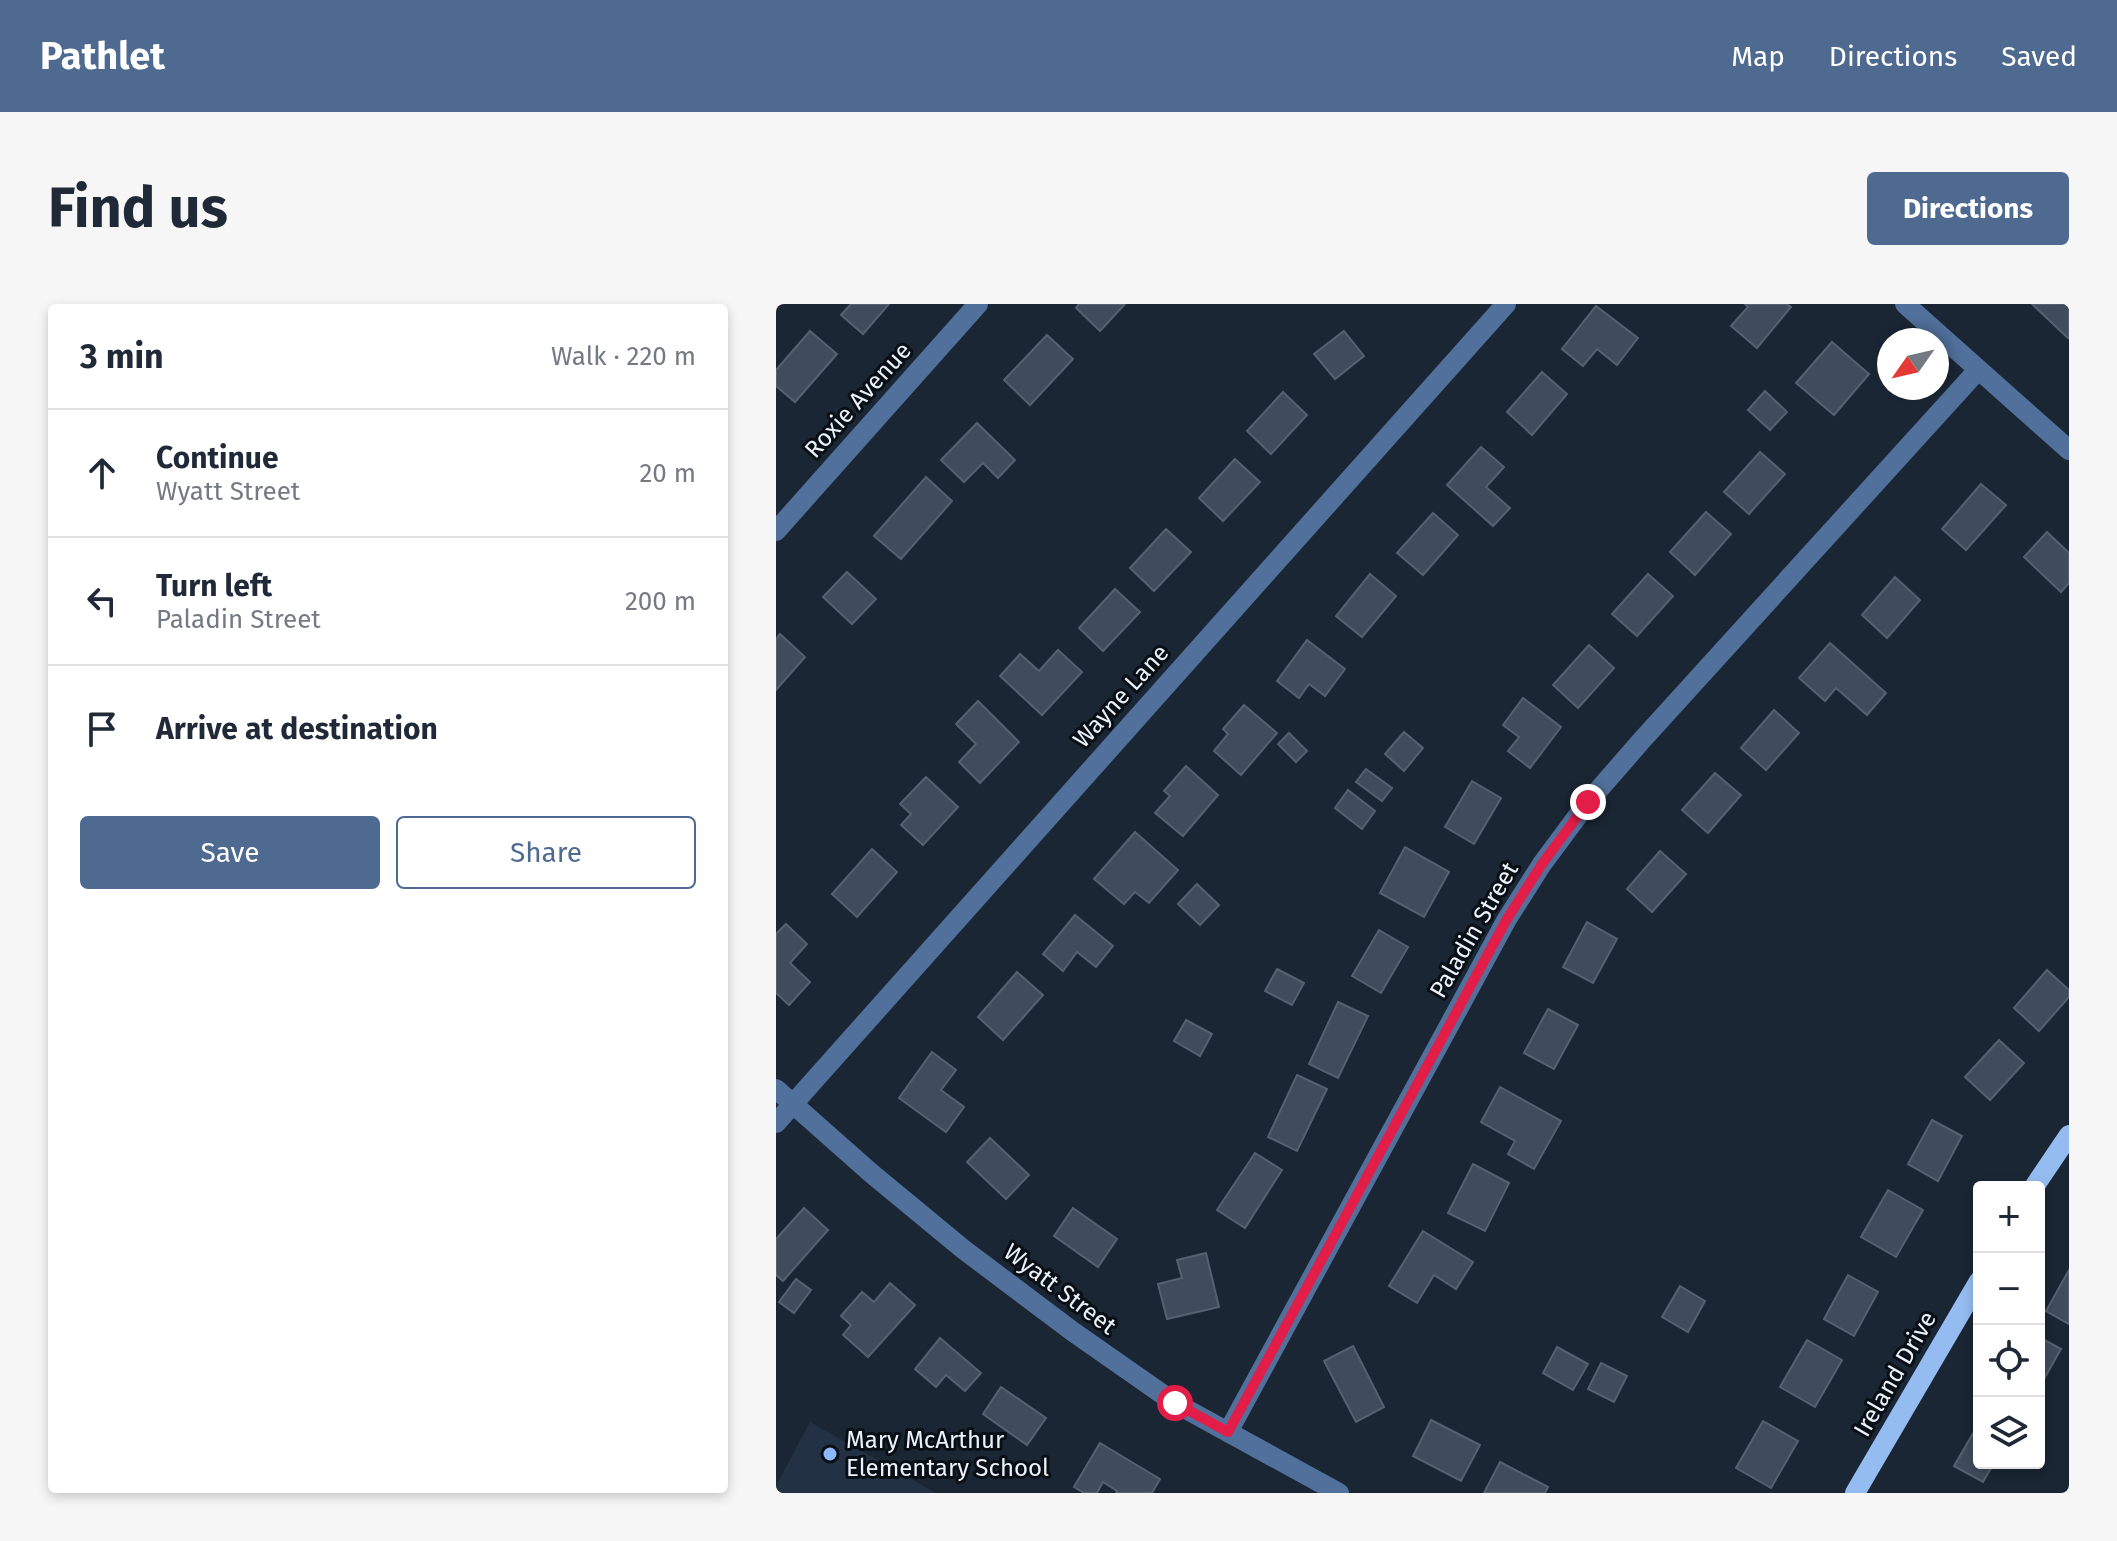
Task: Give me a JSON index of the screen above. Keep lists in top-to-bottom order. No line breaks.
{"streets":{"main road":["Ireland Drive"],"street":["Roxie Avenue","Wayne Lane","Paladin Street","Wyatt Street"]},"crossings":[["Wayne Lane","Wyatt Street"],["Paladin Street","Wyatt Street"]],"places":["Mary McArthur Elementary School"],"north":"bottom left","page":{"header":"Pathlet","nav":["Map","Directions","Saved"],"buttons":["Directions",["Save","Share"]],"title":"Find us","heading":["3 min","Walk · 220 m"],"list":[["Continue","Wyatt Street","20 m"],["Turn left","Paladin Street","200 m"],"Arrive at destination"],"map_buttons":["+","−"]}}
